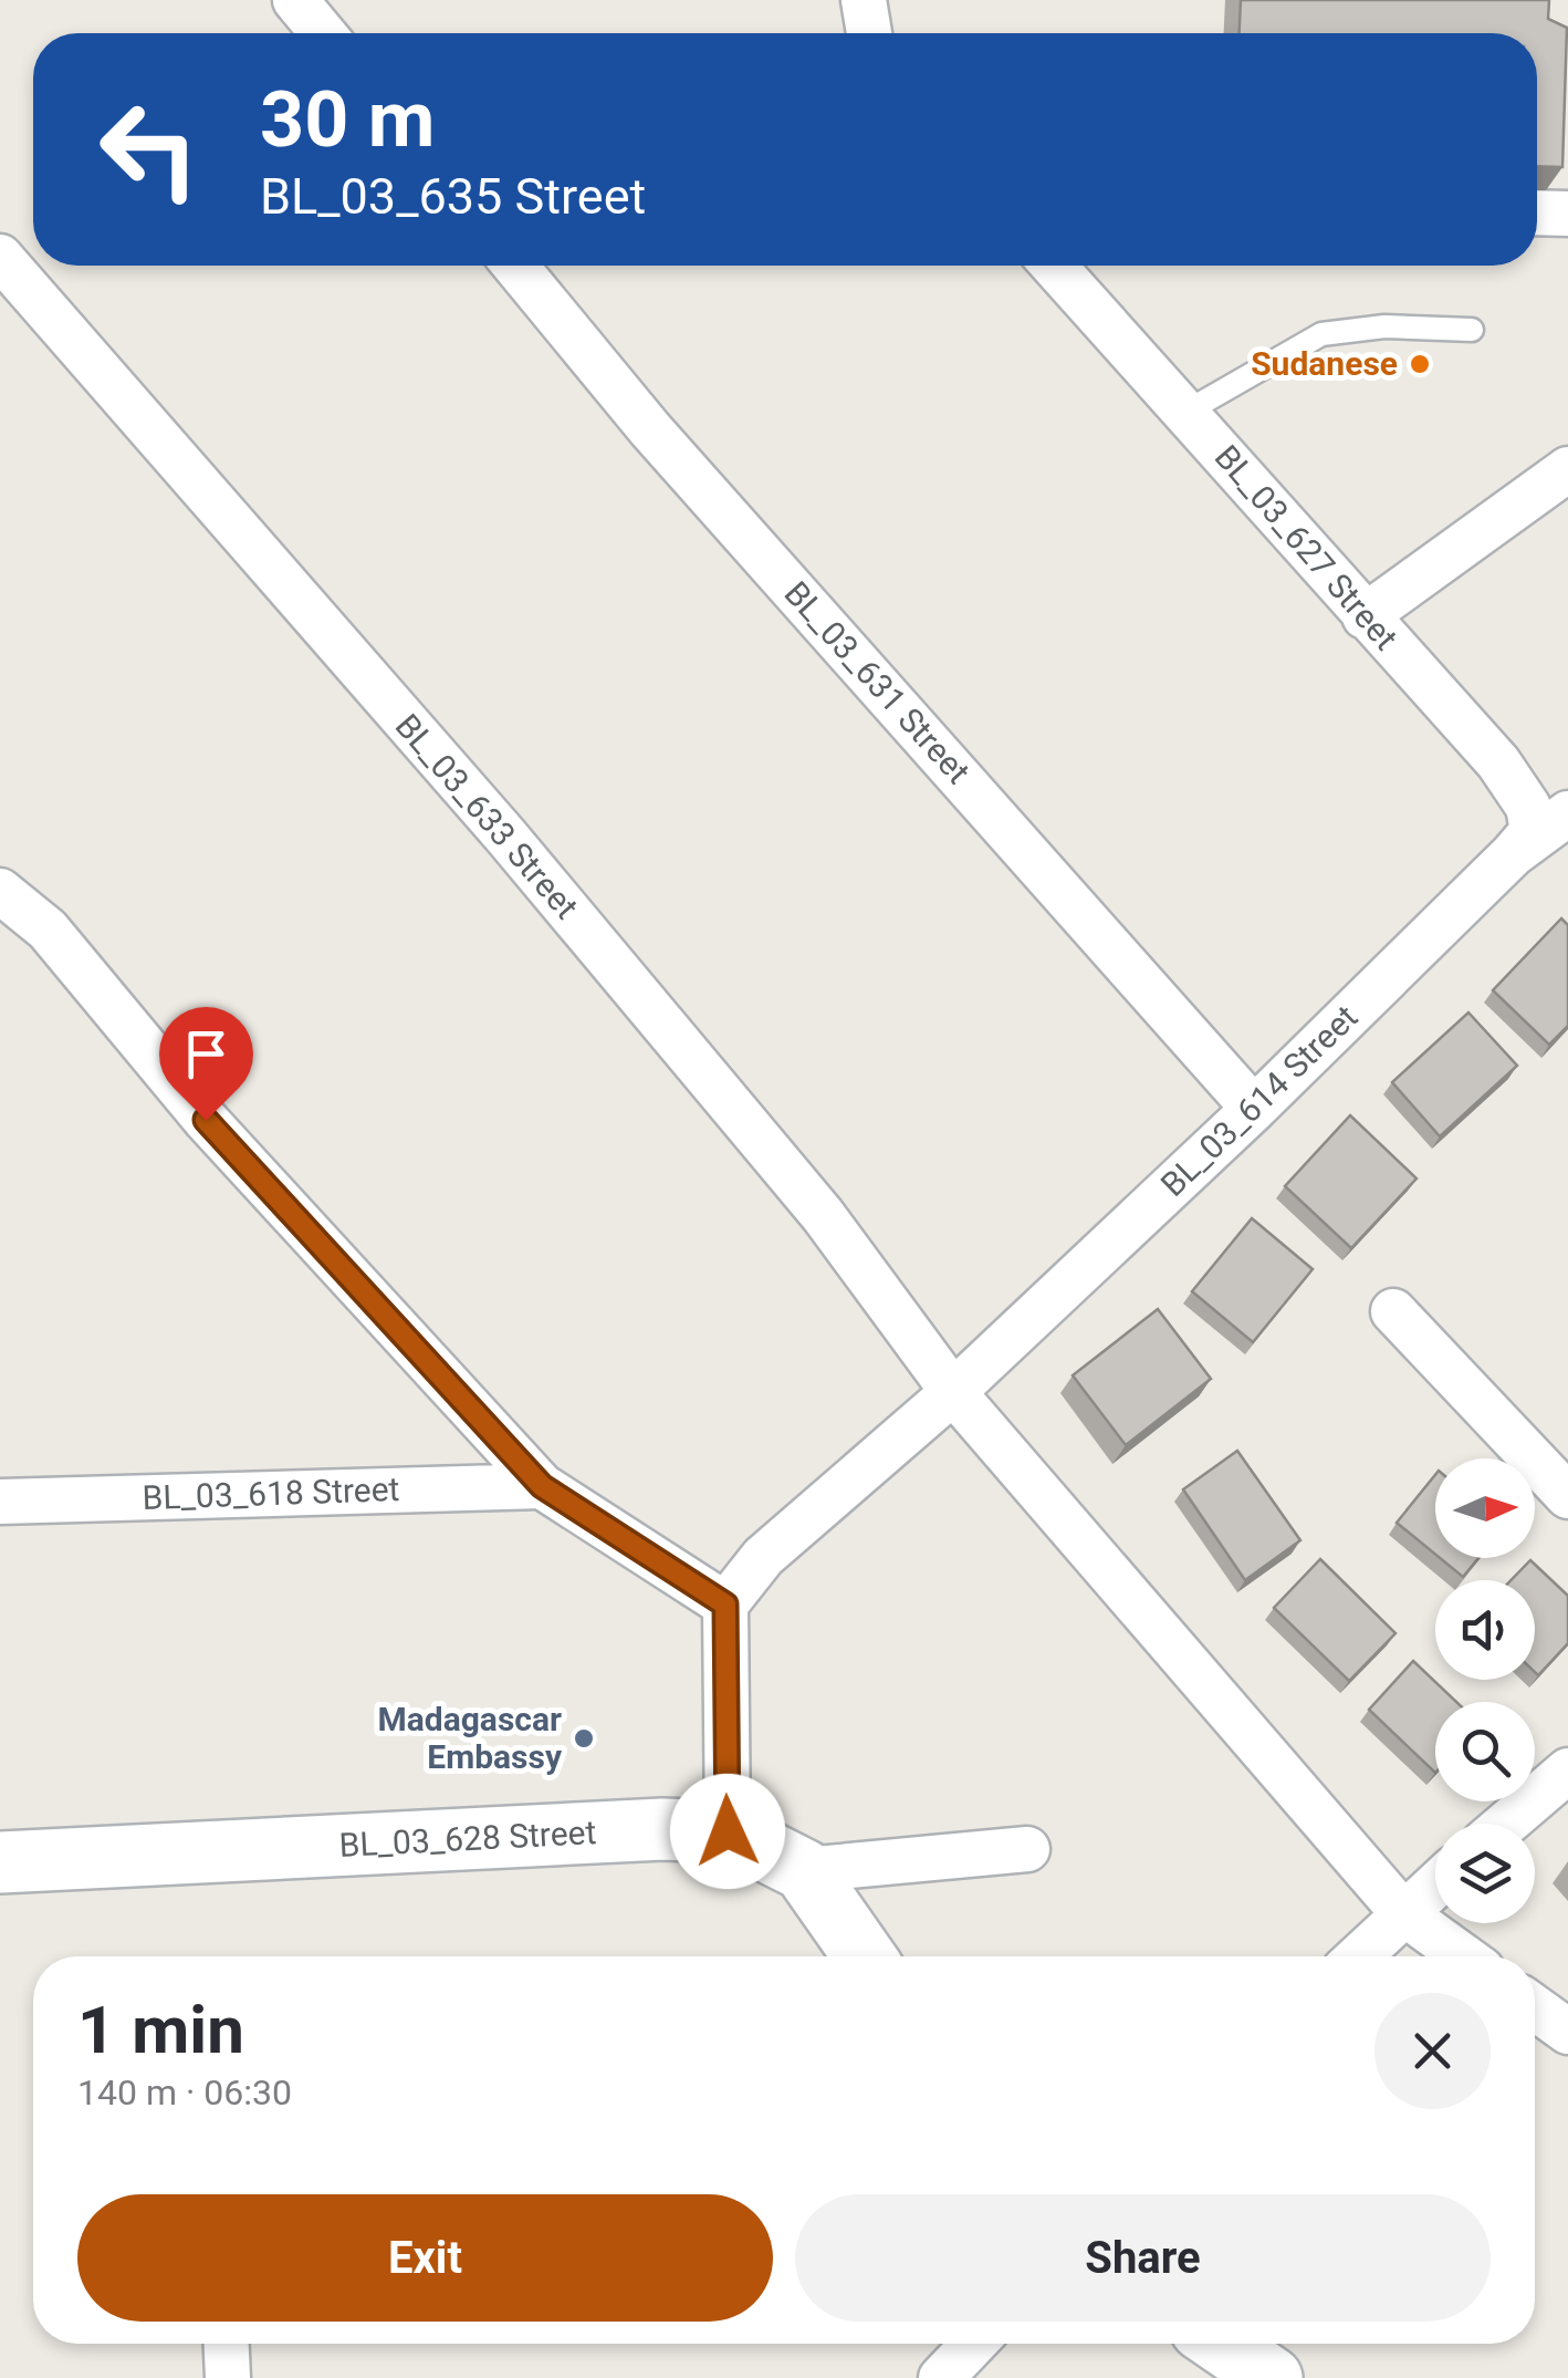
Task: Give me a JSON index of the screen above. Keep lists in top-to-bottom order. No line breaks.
{"streets":{"street":["BL_03_627 Street","BL_03_631 Street","BL_03_633 Street","BL_03_614 Street","BL_03_618 Street","BL_03_628 Street"]},"crossings":[["BL_03_627 Street","BL_03_614 Street"],["BL_03_631 Street","BL_03_614 Street"],["BL_03_633 Street","BL_03_614 Street"]],"places":["Sudanese","Madagascar Embassy"],"north":"right","page":{"turn":["30 m","BL_03_635 Street"],"heading":["1 min","140 m · 06:30"],"buttons":["Exit","Share"]}}
